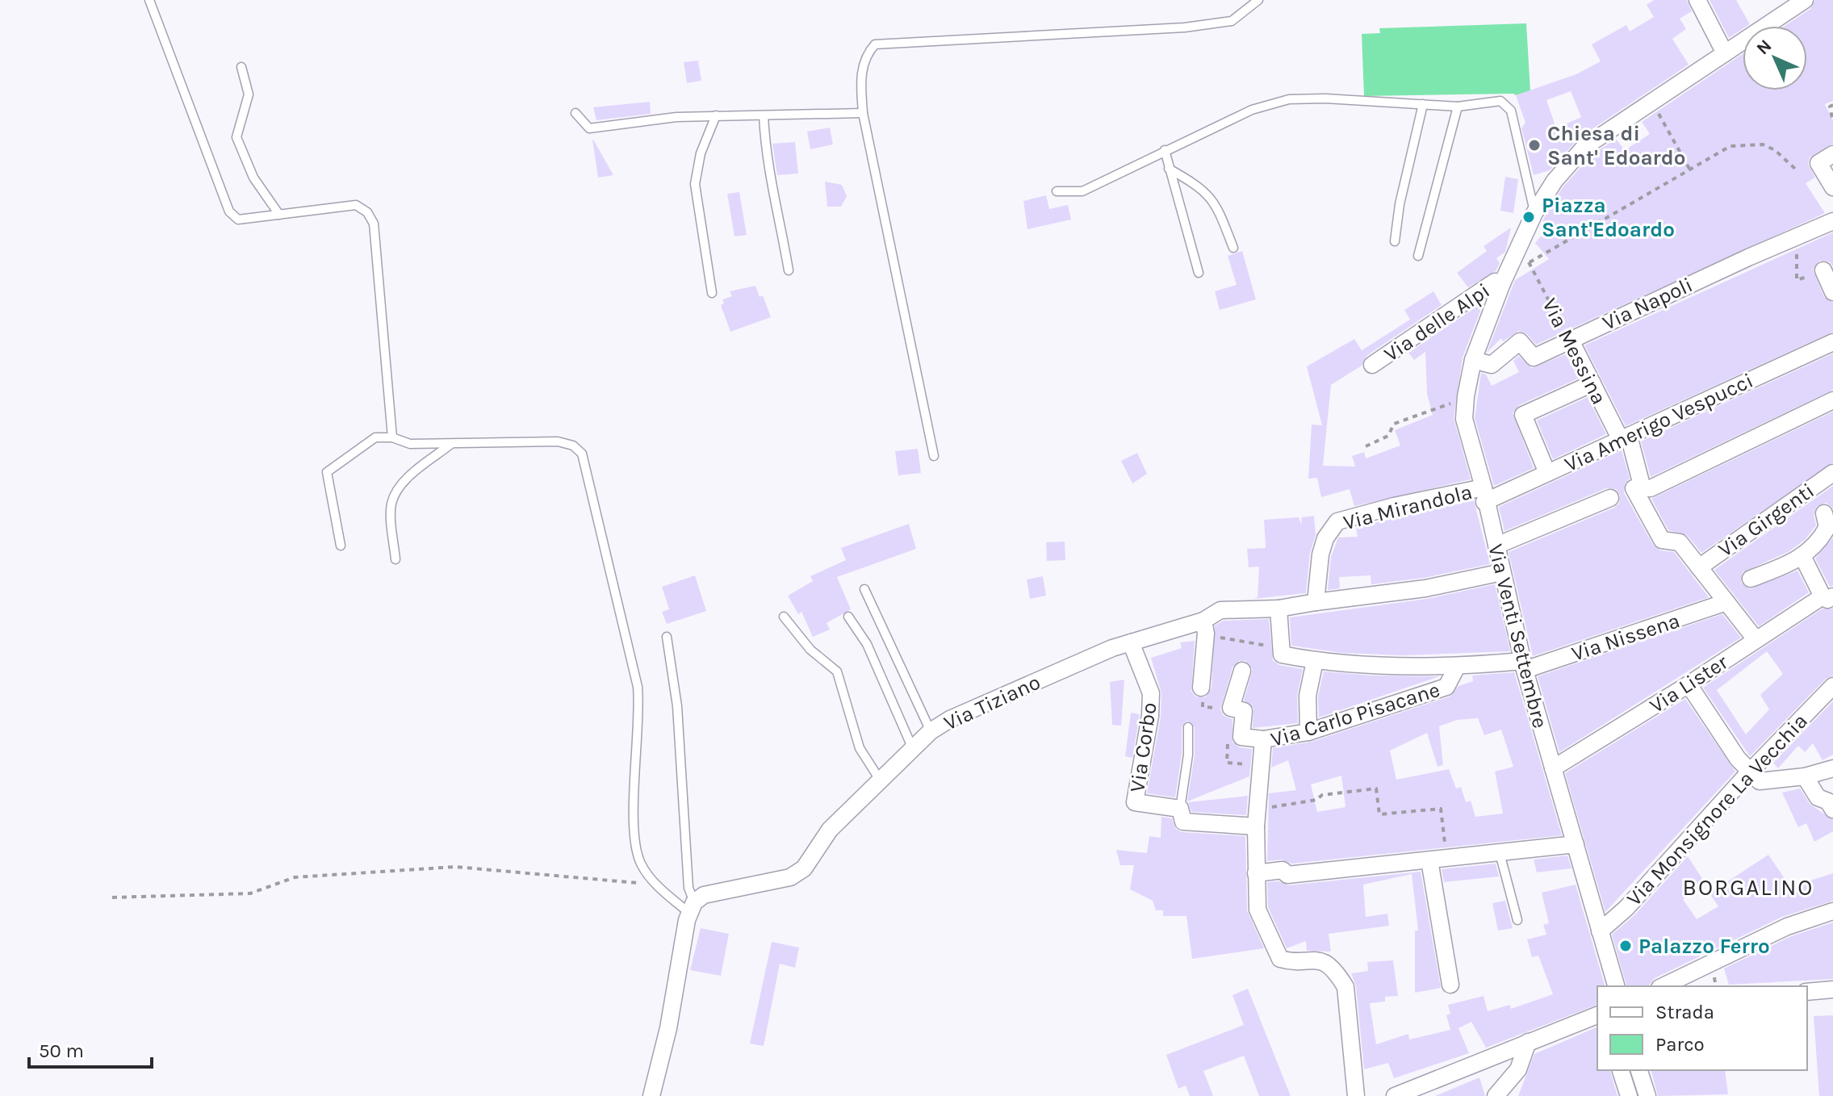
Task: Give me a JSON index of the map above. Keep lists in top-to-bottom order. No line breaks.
{"streets":{"street":["Via Napoli","Via delle Alpi","Via Messina","Via Amerigo Vespucci","Via Mirandola","Via Girgenti","Via Venti Settembre","Via Nissena","Via Lister","Via Tiziano","Via Carlo Pisacane","Via Corbo","Via Monsignore La Vecchia"]},"crossings":[["Via Napoli","Via Messina"],["Via Napoli","Via Venti Settembre"],["Via delle Alpi","Via Venti Settembre"],["Via Messina","Via Amerigo Vespucci"],["Via Messina","Via Girgenti"],["Via Messina","Via Nissena"],["Via Messina","Via Lister"],["Via Amerigo Vespucci","Via Mirandola"],["Via Amerigo Vespucci","Via Venti Settembre"],["Via Mirandola","Via Venti Settembre"],["Via Mirandola","Via Tiziano"],["Via Venti Settembre","Via Nissena"],["Via Venti Settembre","Via Lister"],["Via Venti Settembre","Via Tiziano"],["Via Venti Settembre","Via Monsignore La Vecchia"],["Via Nissena","Via Carlo Pisacane"],["Via Tiziano","Via Corbo"],["Via Carlo Pisacane","Via Corbo"]],"districts":["BORGALINO"],"places":["Chiesa di Sant' Edoardo","Piazza Sant'Edoardo","Palazzo Ferro"],"legend":["Strada","Parco"],"scale_bar":"50 m","north":"top left"}
